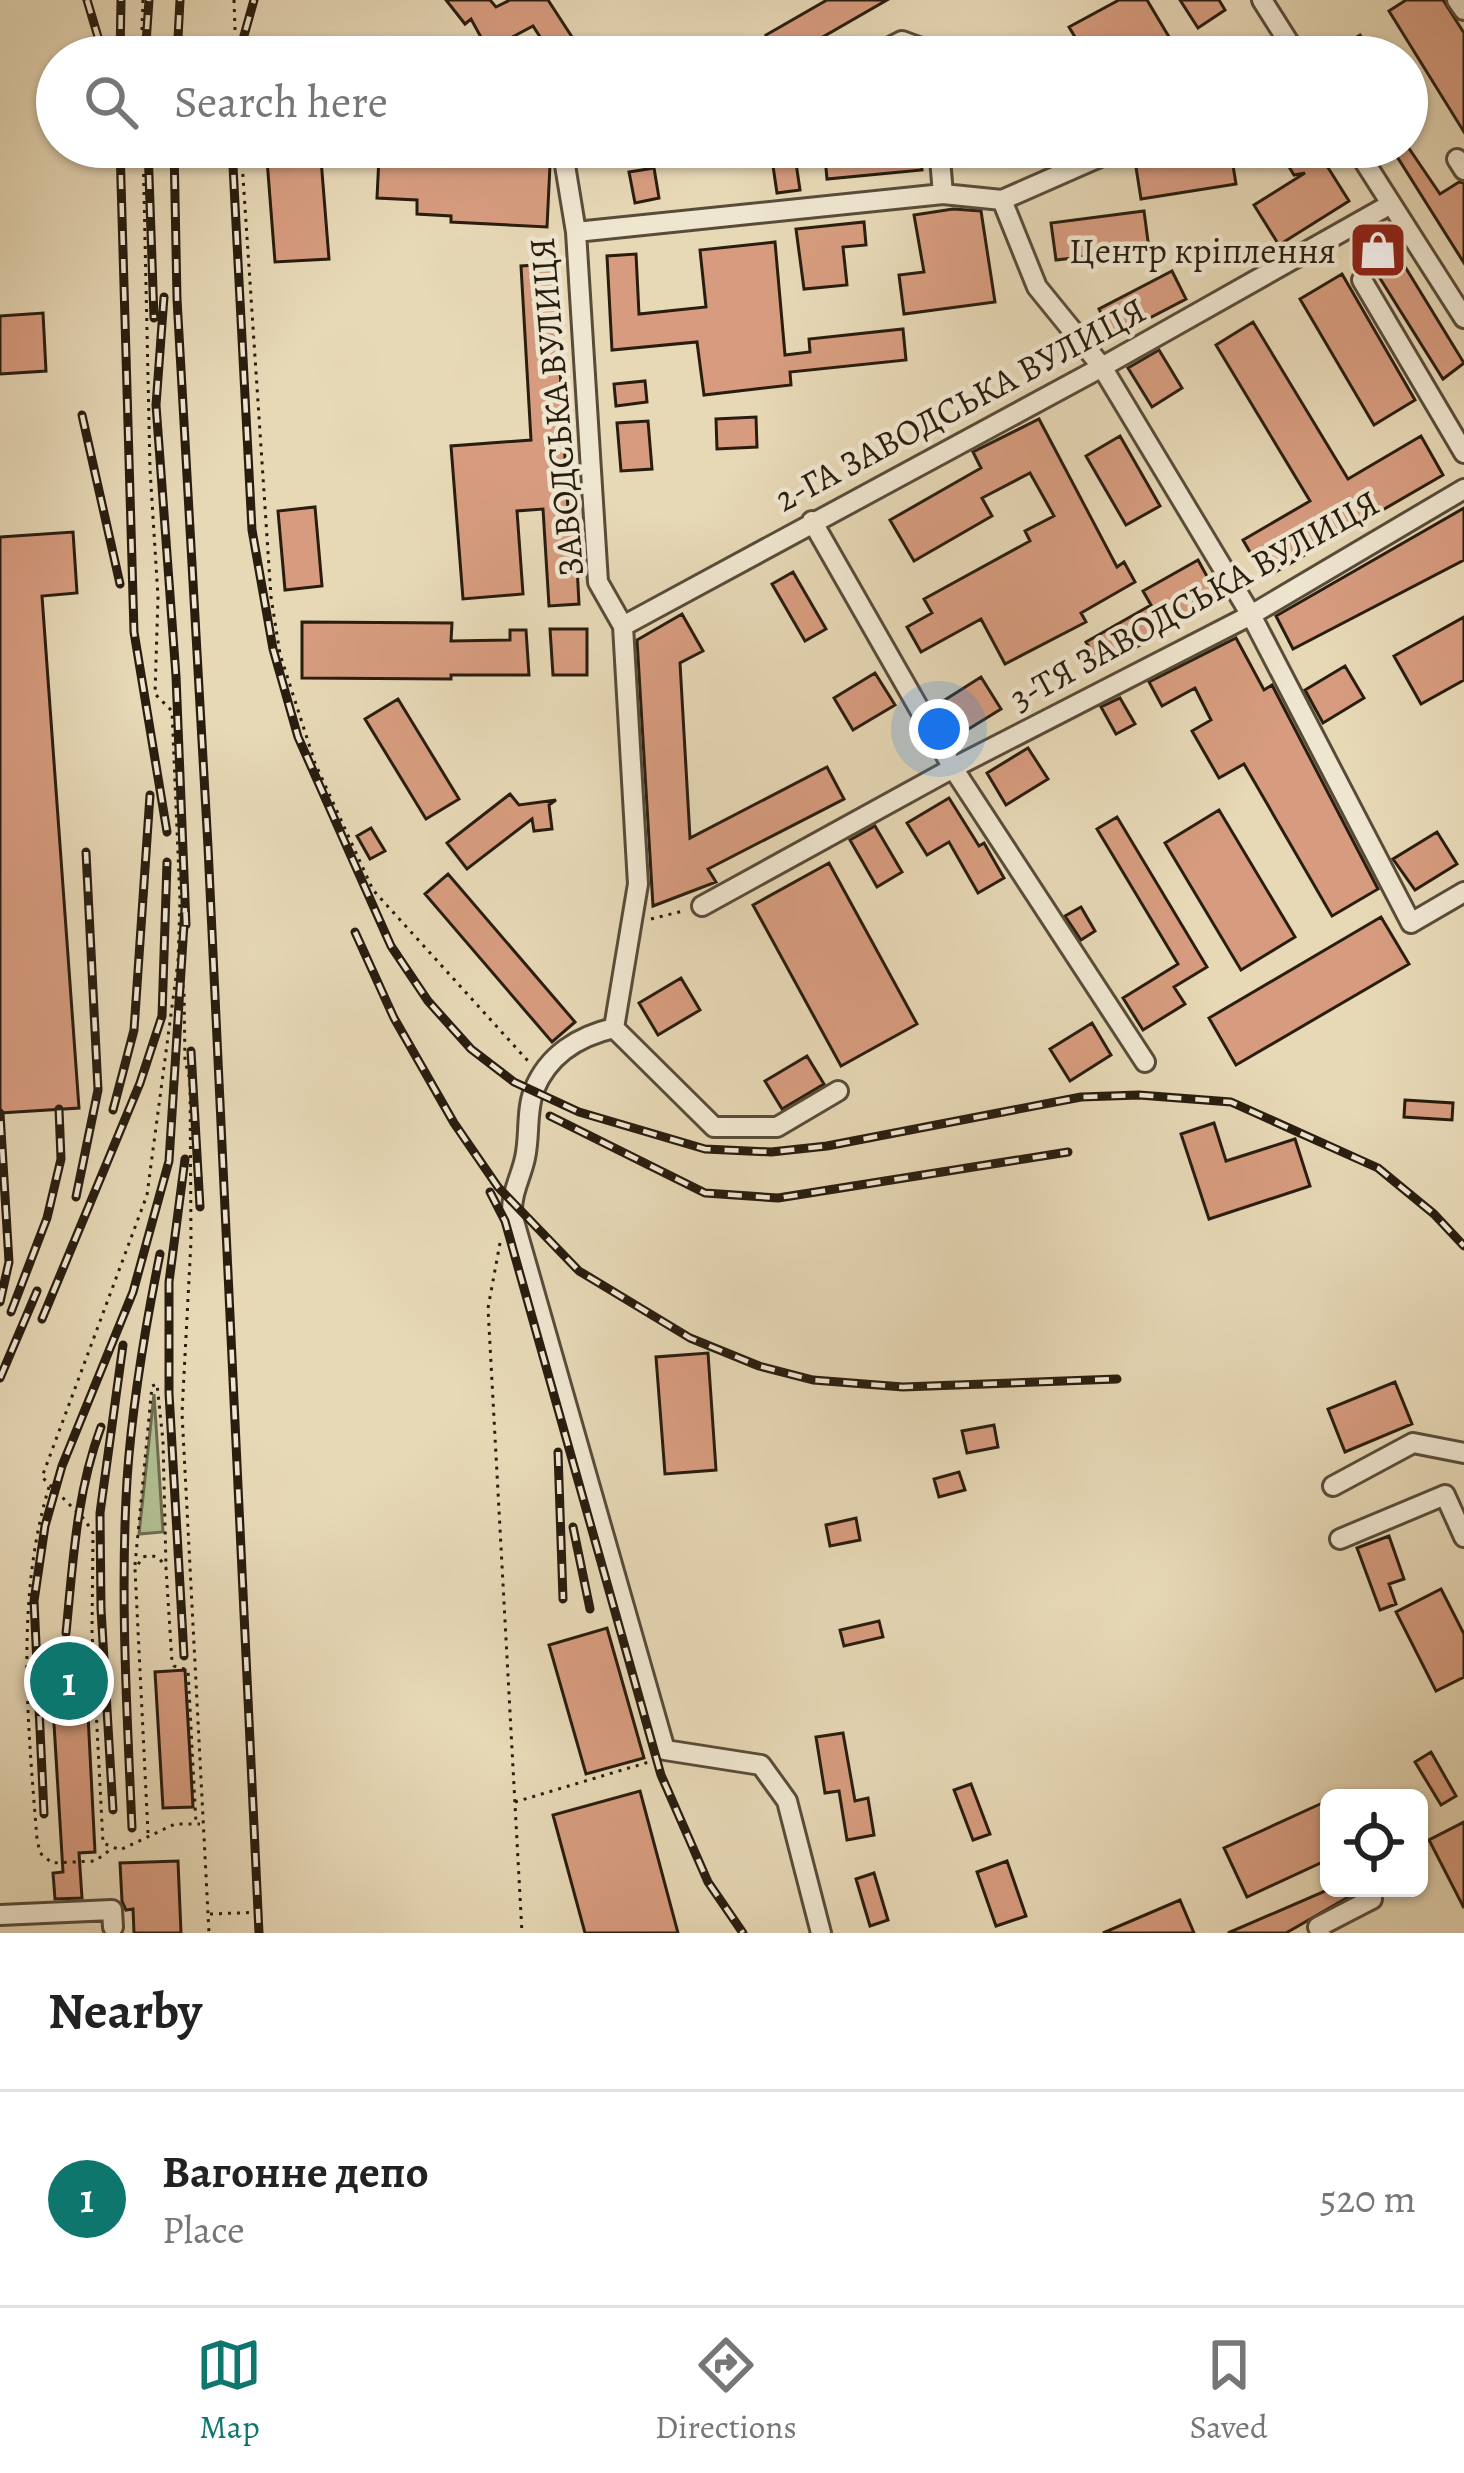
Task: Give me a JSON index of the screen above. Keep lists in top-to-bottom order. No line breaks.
{"streets":{"street":["2-ГА ЗАВОДСЬКА ВУЛИЦЯ","ЗАВОДСЬКА ВУЛИЦЯ","3-ТЯ ЗАВОДСЬКА ВУЛИЦЯ"]},"crossings":[["2-ГА ЗАВОДСЬКА ВУЛИЦЯ","ЗАВОДСЬКА ВУЛИЦЯ"]],"places":{"shop":["Центр кріплення"]},"page":{"search":"Search here","pins":"1","heading":"Nearby","list":[{"mark":"1","name":"Вагонне депо","note":"Place","value":"520 m"}],"nav":["Map","Directions","Saved"]}}
